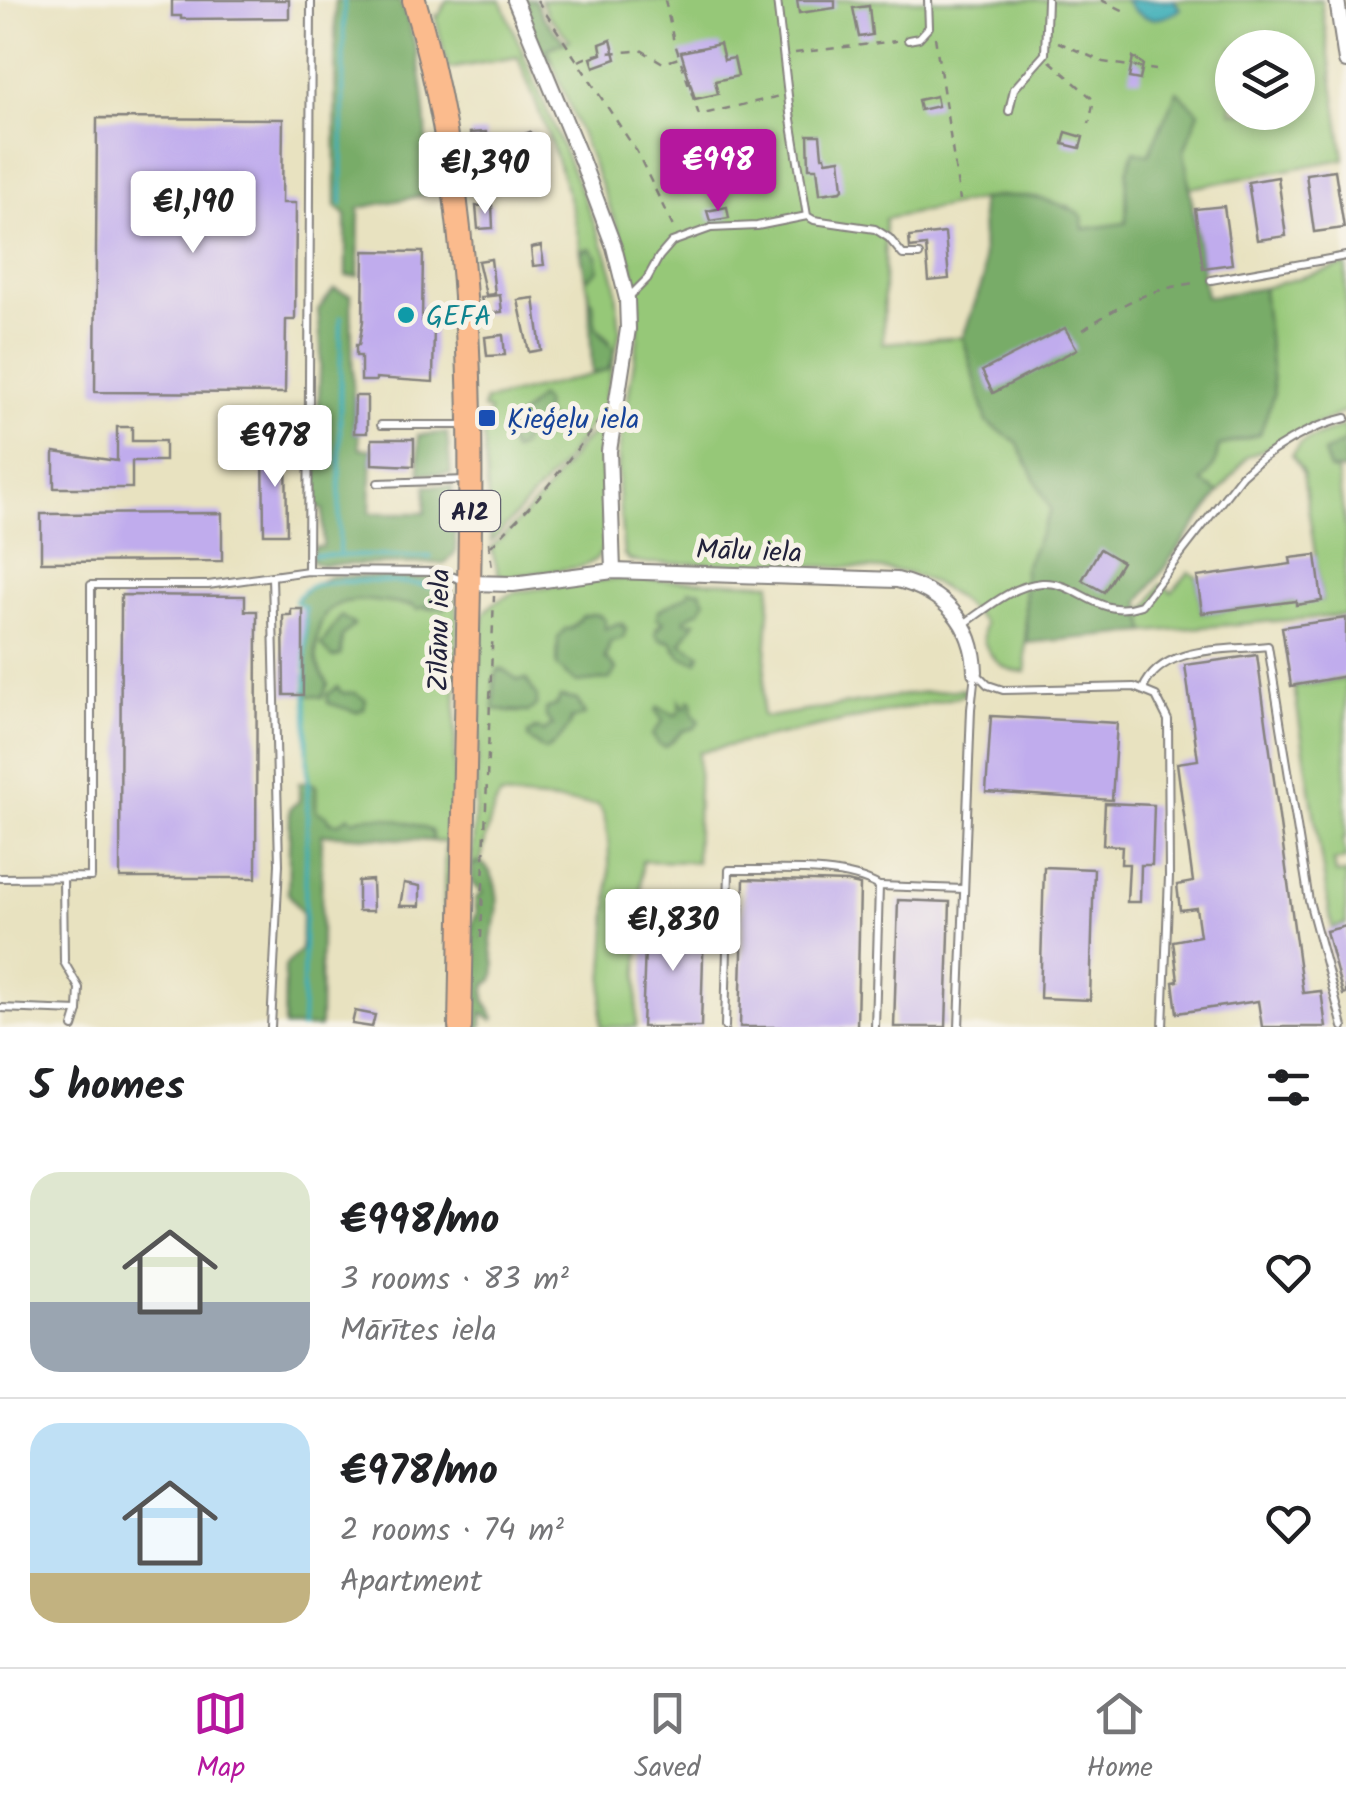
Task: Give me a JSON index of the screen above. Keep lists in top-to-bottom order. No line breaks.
{"streets":{"highway":["A12","Zīlānu iela"],"street":["Mālu iela"]},"crossings":[["Mālu iela","Zīlānu iela"]],"places":{"other":["GEFA"],"transit":["Ķieģeļu iela"]},"page":{"price":["€998","€1,390","€1,190","€978","€1,830"],"heading":"5 homes","list":[{"name":"€998/mo","note":"3 rooms · 83 m² · Mārītes iela"},{"name":"€978/mo","note":"2 rooms · 74 m² · Apartment"}],"tabs":["Map","Saved","Home"]}}
